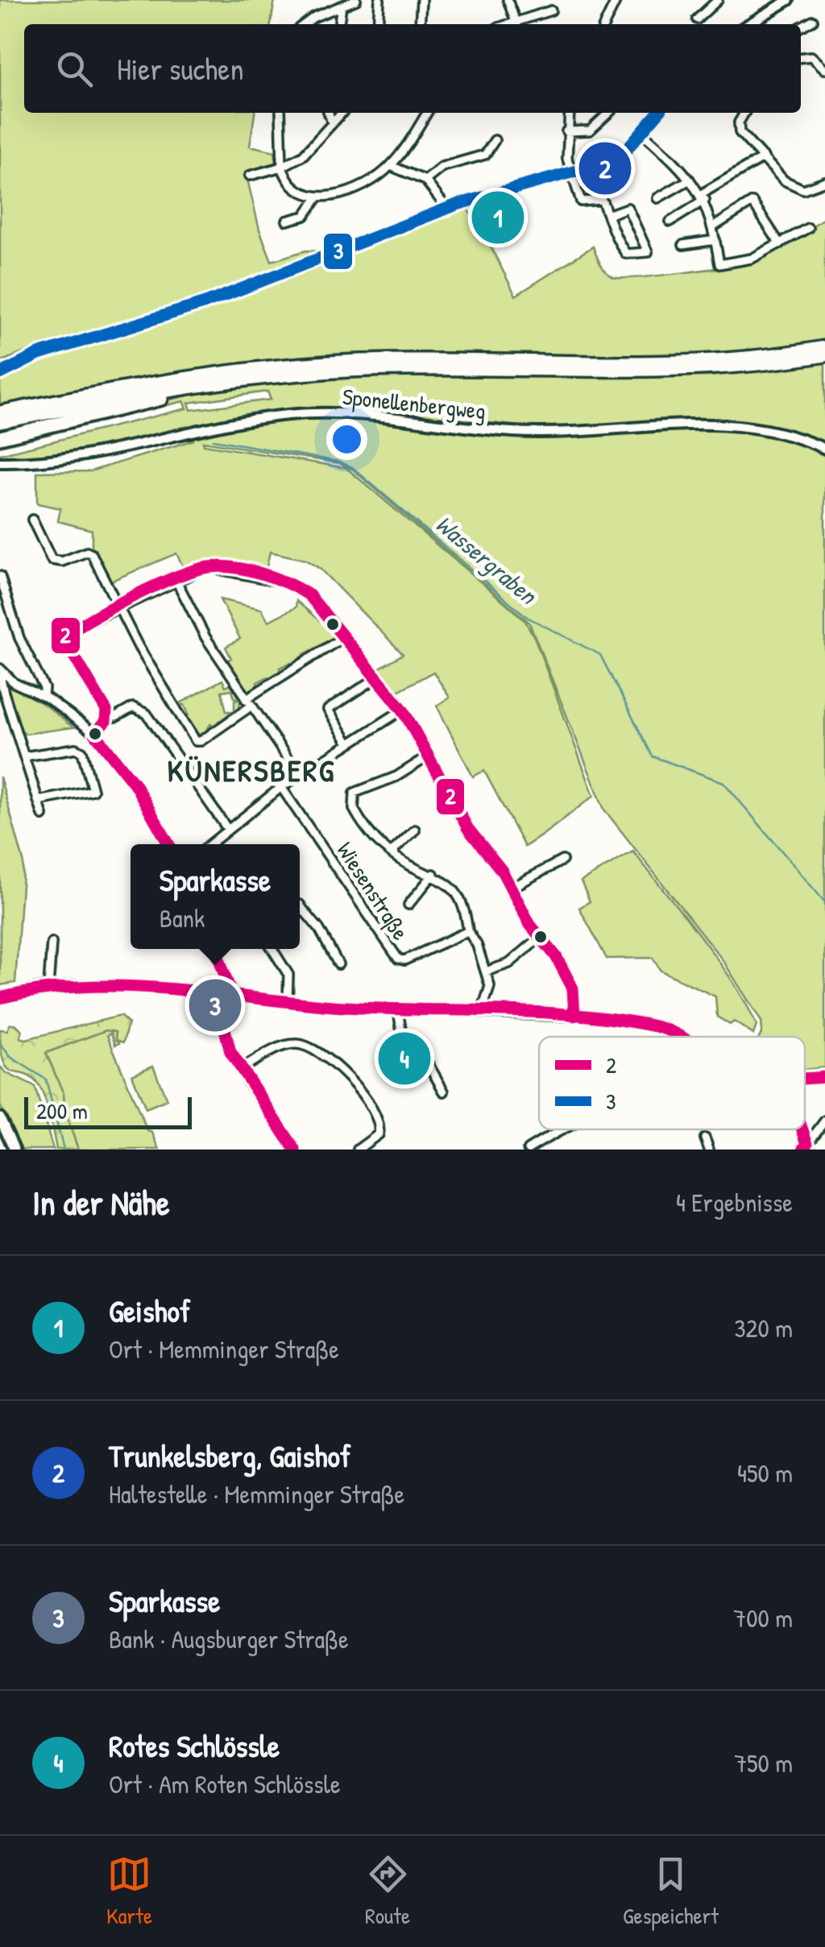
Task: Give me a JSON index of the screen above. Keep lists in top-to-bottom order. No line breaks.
{"streets":{"street":["Sponellenbergweg","Wiesenstraße"]},"districts":["KÜNERSBERG"],"water":["Wassergraben"],"lines":["transit line 3","transit line 2"],"legend":["2","3"],"scale_bar":"200 m","page":{"search":"Hier suchen","pins":["2","1","3","4"],"popup":["Sparkasse","Bank"],"scale":"200 m","heading":["In der Nähe","4 Ergebnisse"],"list":[{"mark":"1","name":"Geishof","note":"Ort · Memminger Straße","value":"320 m"},{"mark":"2","name":"Trunkelsberg, Gaishof","note":"Haltestelle · Memminger Straße","value":"450 m"},{"mark":"3","name":"Sparkasse","note":"Bank · Augsburger Straße","value":"700 m"},{"mark":"4","name":"Rotes Schlössle","note":"Ort · Am Roten Schlössle","value":"750 m"}],"nav":["Karte","Route","Gespeichert"]}}
